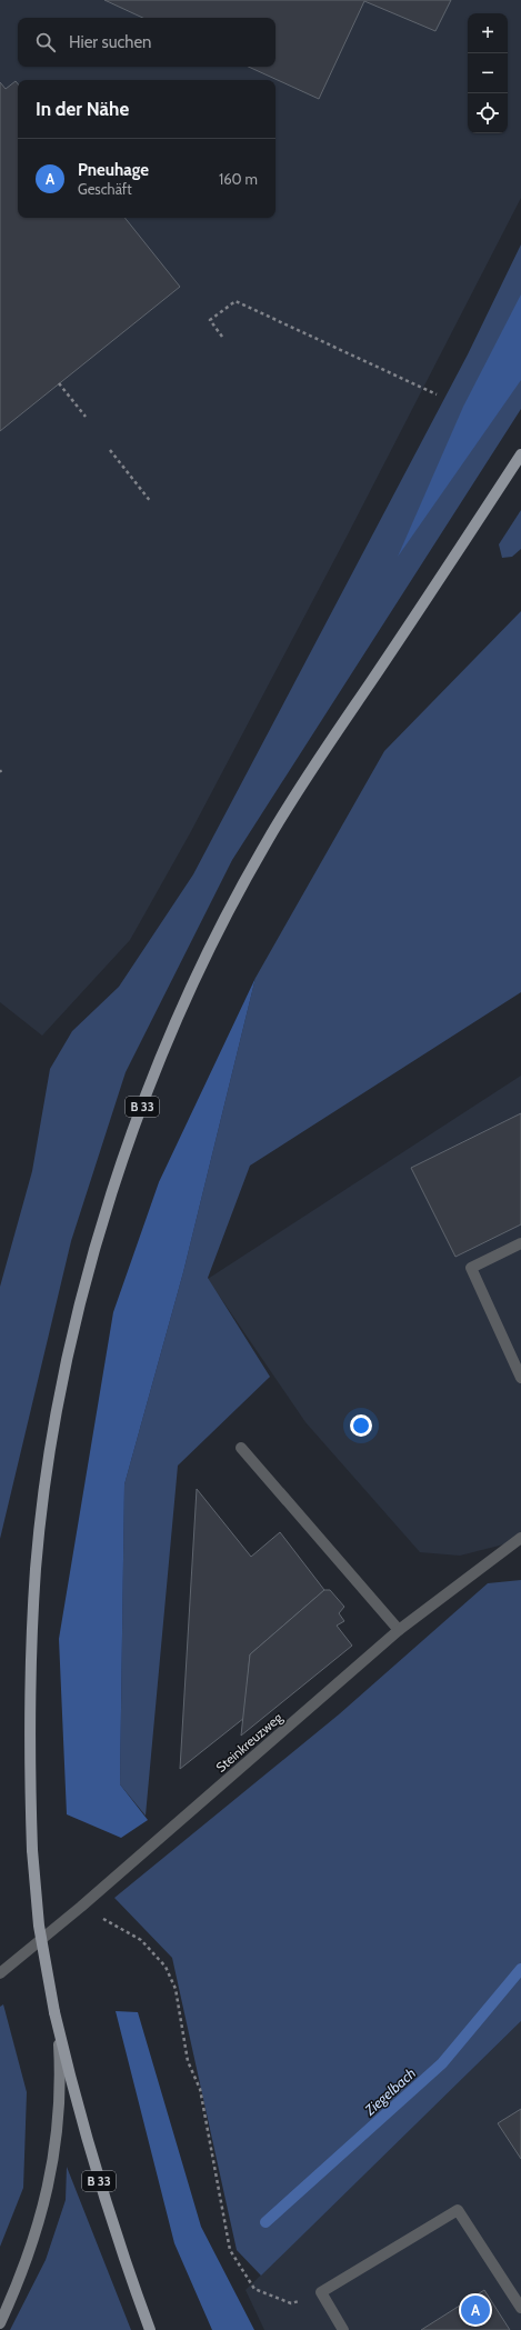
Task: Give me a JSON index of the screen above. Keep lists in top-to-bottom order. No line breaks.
{"streets":{"main road":["B 33"],"street":["Steinkreuzweg"]},"water":["Ziegelbach"],"page":{"map_buttons":["+","−"],"search":"Hier suchen","heading":"In der Nähe","list":[{"mark":"A","name":"Pneuhage","note":"Geschäft","value":"160 m"}],"pins":"A"}}
